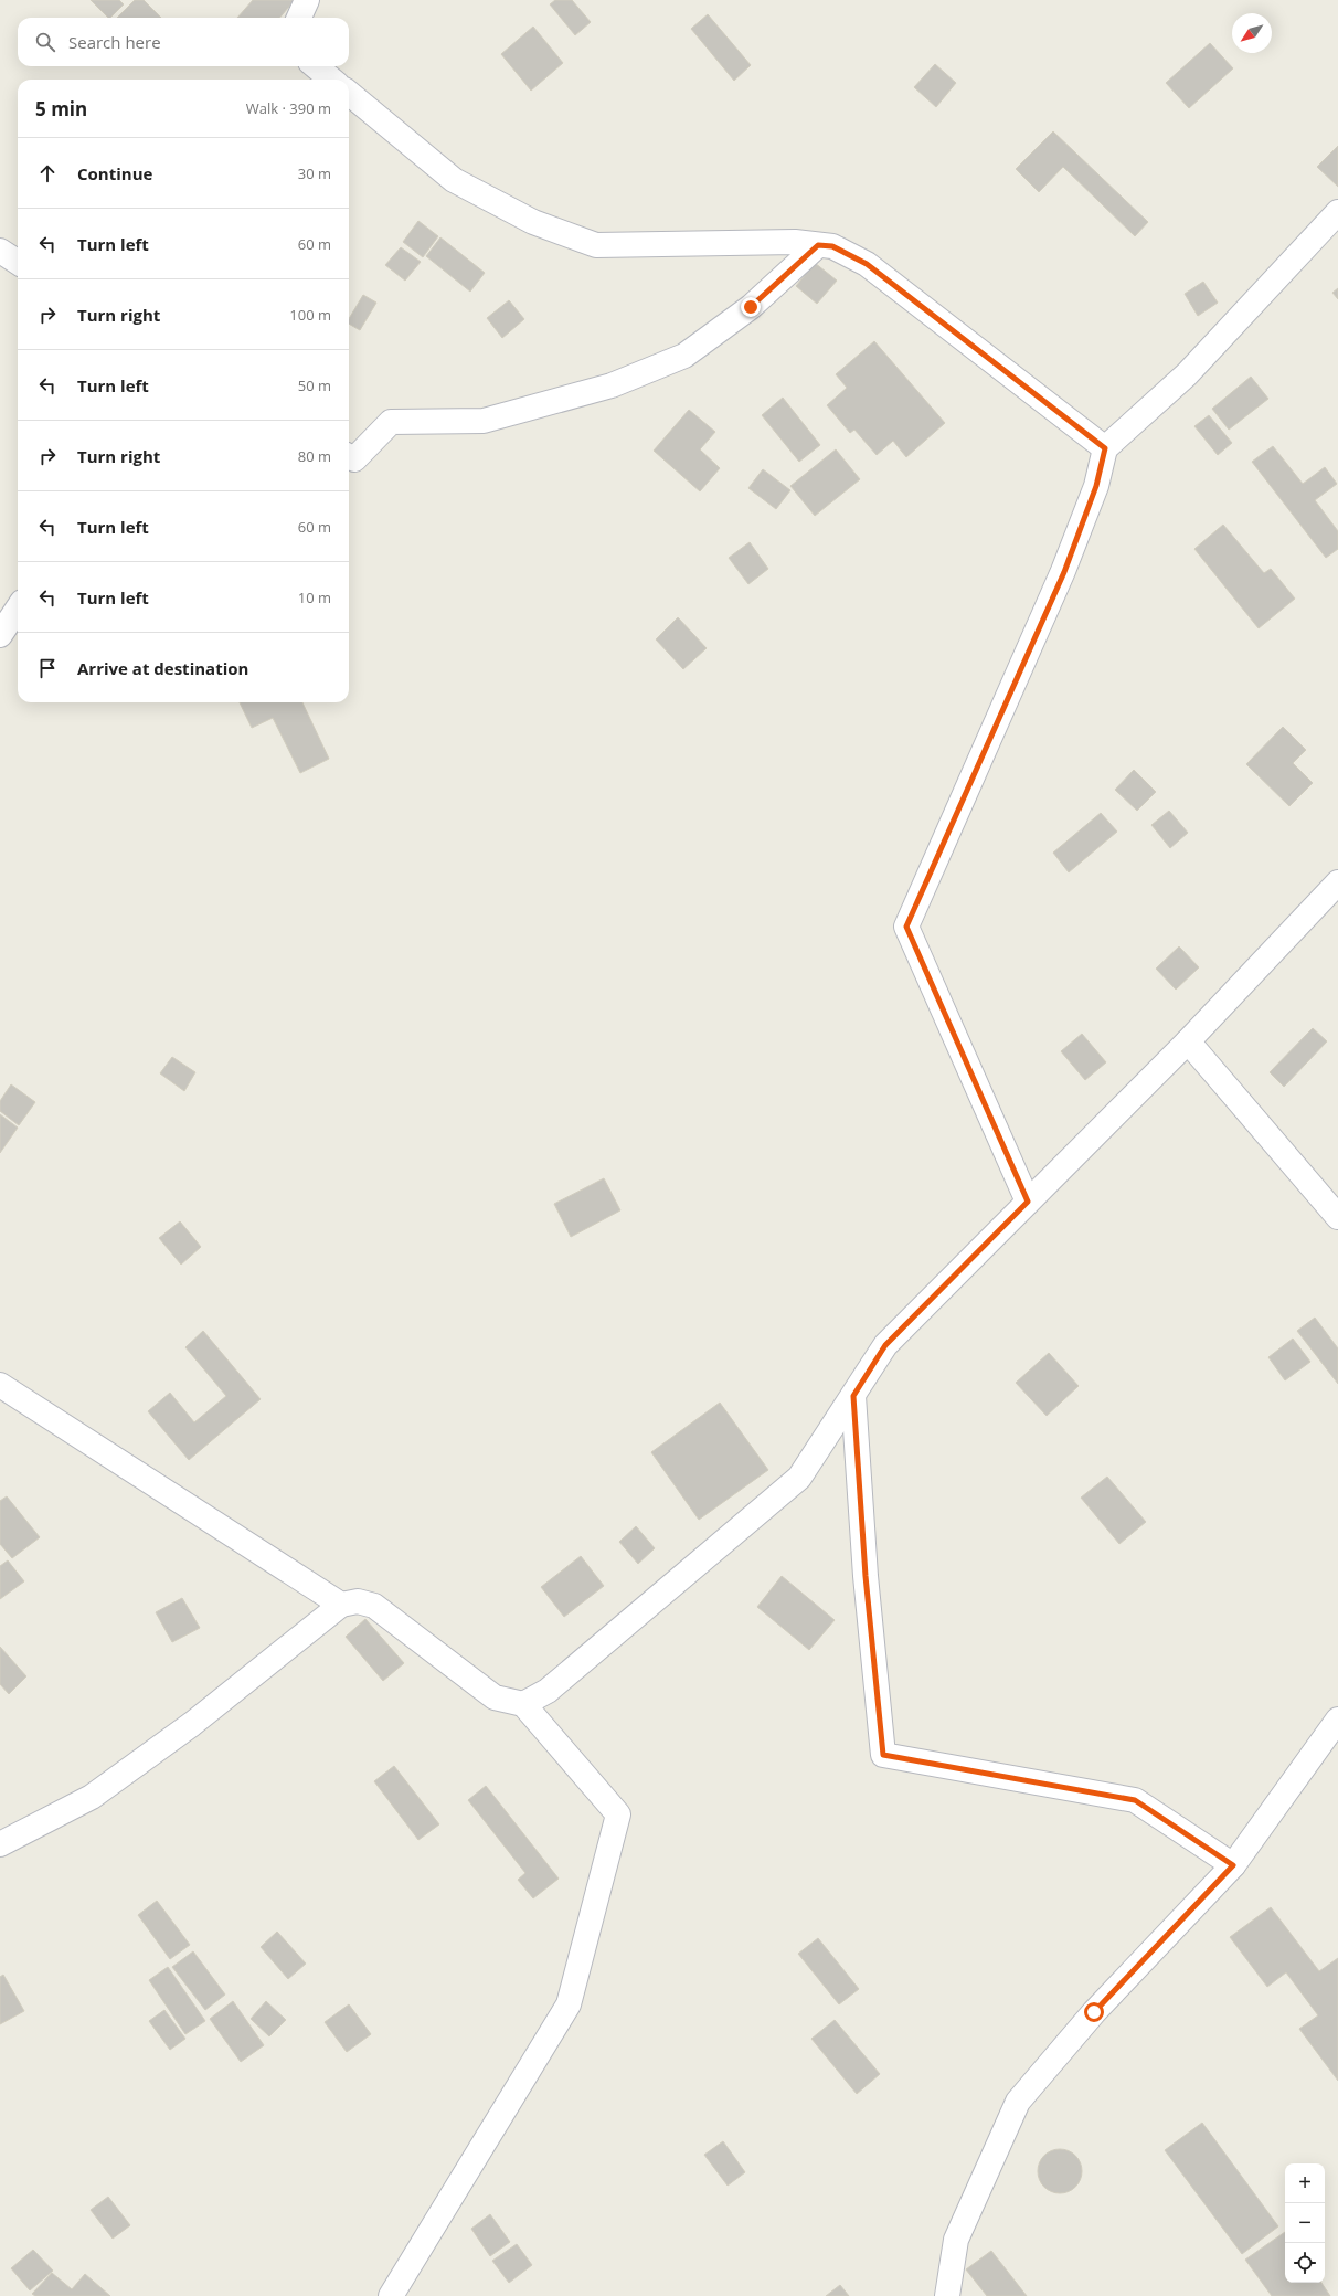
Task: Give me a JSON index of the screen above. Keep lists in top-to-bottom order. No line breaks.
{"north":"bottom left","page":{"search":"Search here","heading":["5 min","Walk · 390 m"],"list":[["Continue","30 m"],["Turn left","60 m"],["Turn right","100 m"],["Turn left","50 m"],["Turn right","80 m"],["Turn left","60 m"],["Turn left","10 m"],"Arrive at destination"],"map_buttons":["+","−"]}}
